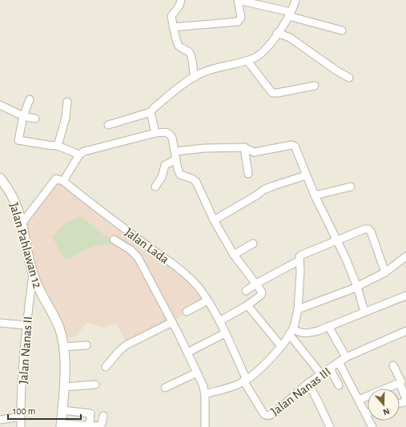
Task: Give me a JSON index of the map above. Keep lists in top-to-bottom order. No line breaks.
{"streets":{"main road":["Jalan Pahlawan 12"],"street":["Jalan Lada","Jalan Nanas II","Jalan Nanas III"]},"crossings":[["Jalan Pahlawan 12","Jalan Nanas II"],["Jalan Lada","Jalan Nanas III"]],"scale_bar":"100 m","north":"bottom"}
